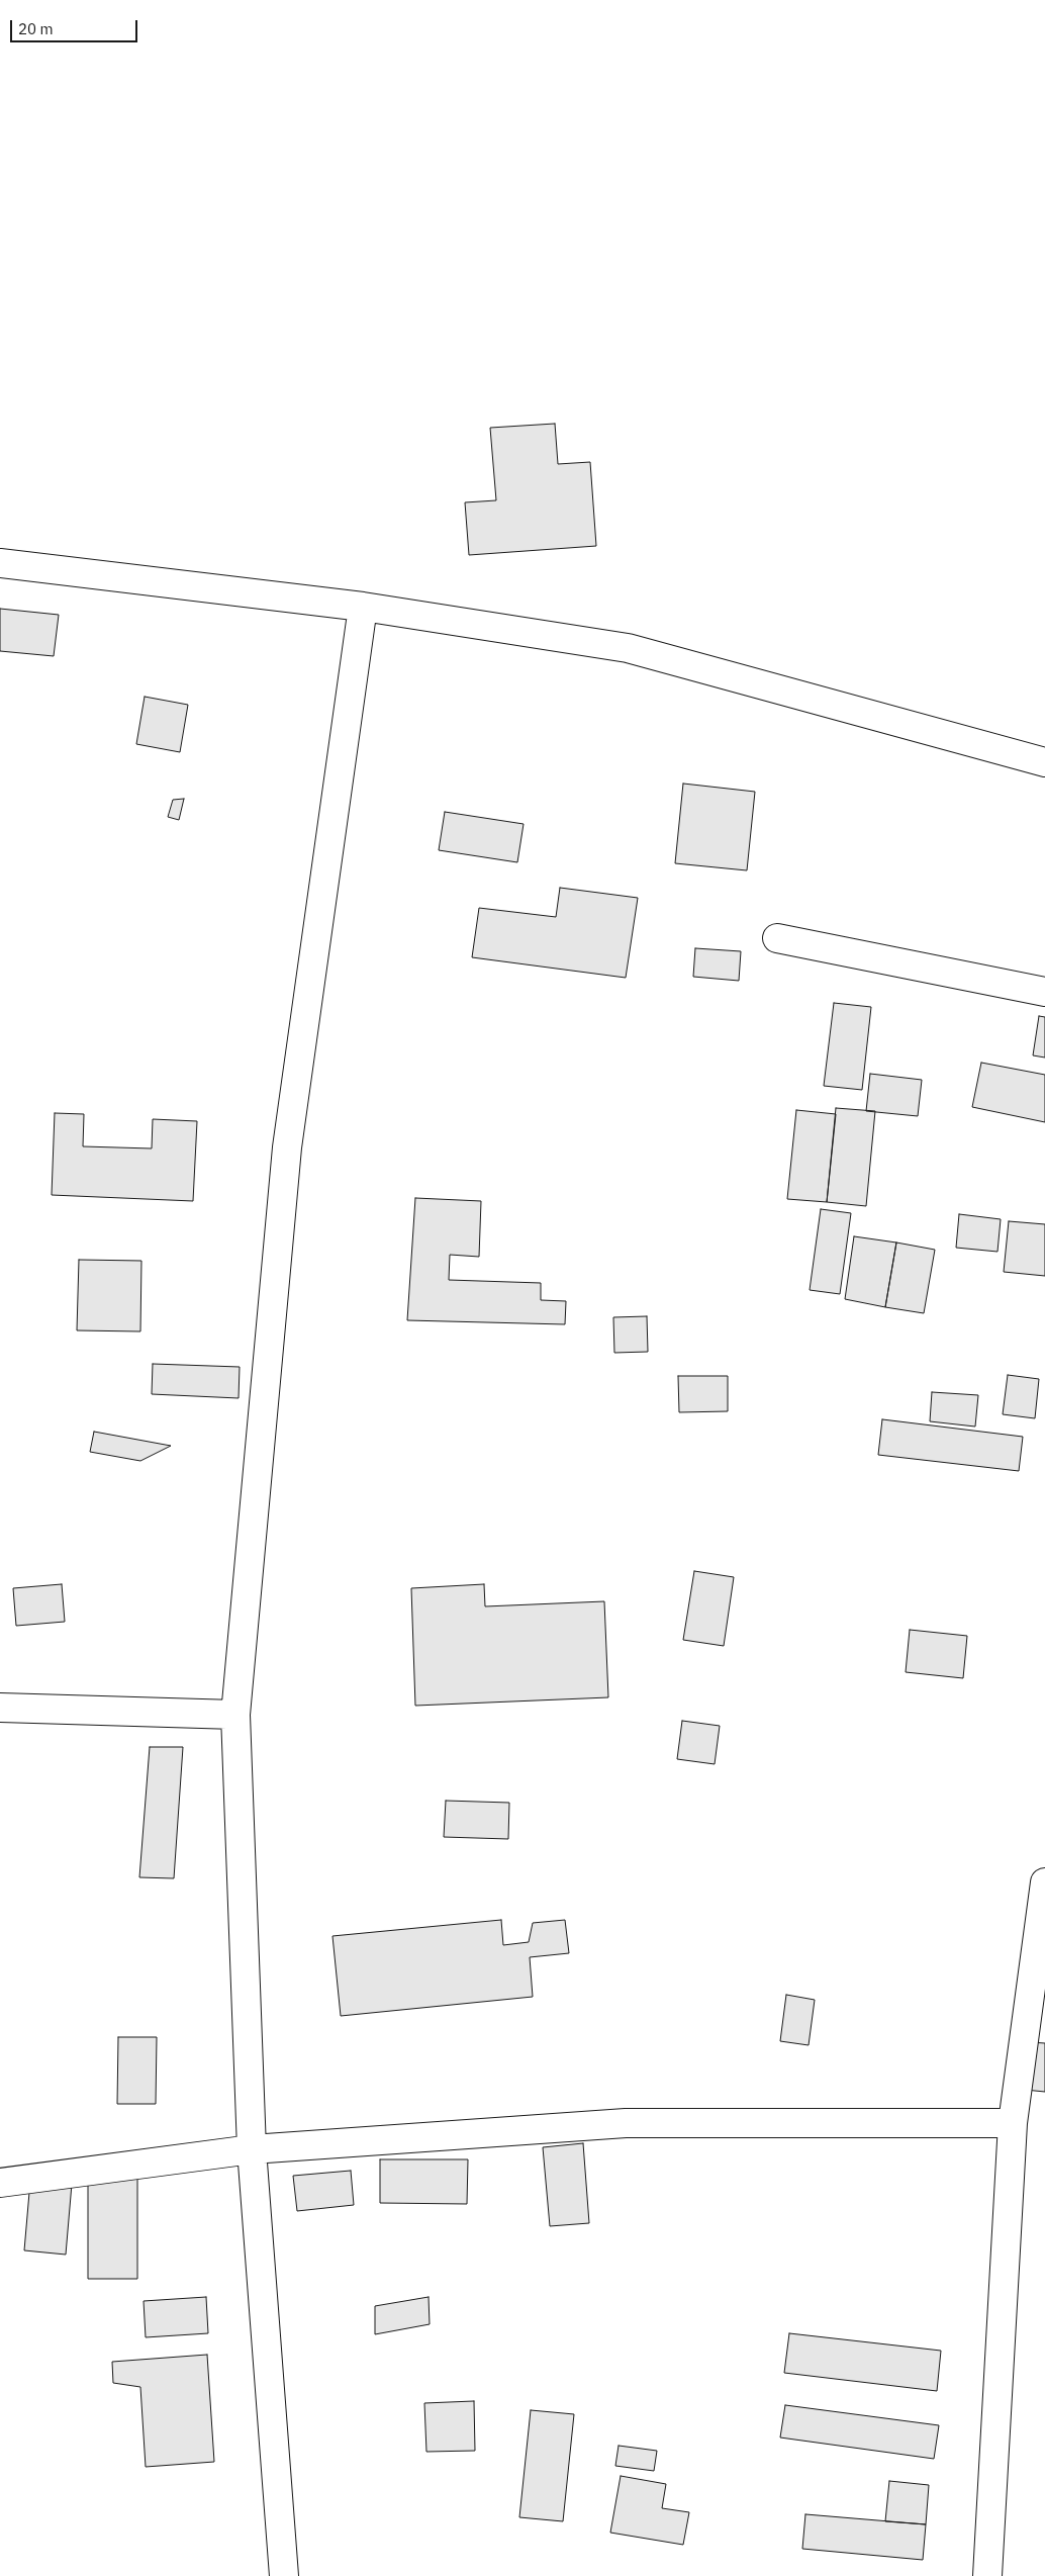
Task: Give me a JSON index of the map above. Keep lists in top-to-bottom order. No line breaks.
{"scale_bar":"20 m"}
